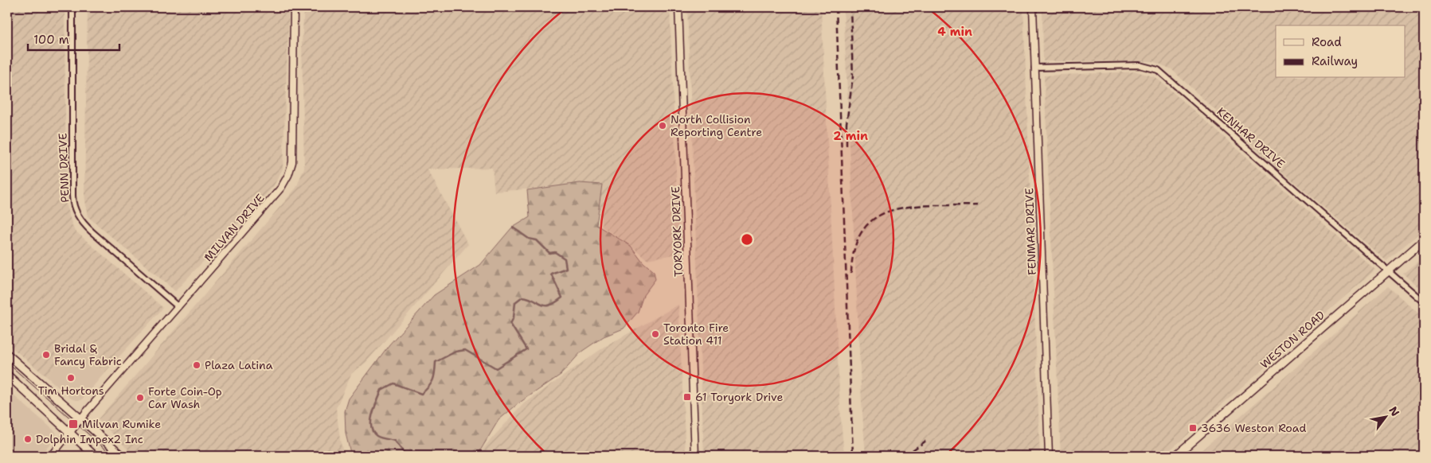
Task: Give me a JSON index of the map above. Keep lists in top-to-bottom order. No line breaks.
{"streets":{"main road":["WESTON ROAD"],"street":["KENHAR DRIVE","PENN DRIVE","MILVAN DRIVE","TORYORK DRIVE","FENMAR DRIVE"]},"crossings":[["KENHAR DRIVE","FENMAR DRIVE"],["KENHAR DRIVE","WESTON ROAD"],["PENN DRIVE","MILVAN DRIVE"]],"places":{"other":["North Collision Reporting Centre","Toronto Fire Station 411","Bridal & Fancy Fabric","Plaza Latina","Tim Hortons","Forte Coin-Op Car Wash","Dolphin Impex2 Inc"],"transit":["61 Toryork Drive","Milvan Rumike","3636 Weston Road"]},"legend":["Road","Railway"],"scale_bar":"100 m","north":"top right","rings":["4 min","2 min"]}
